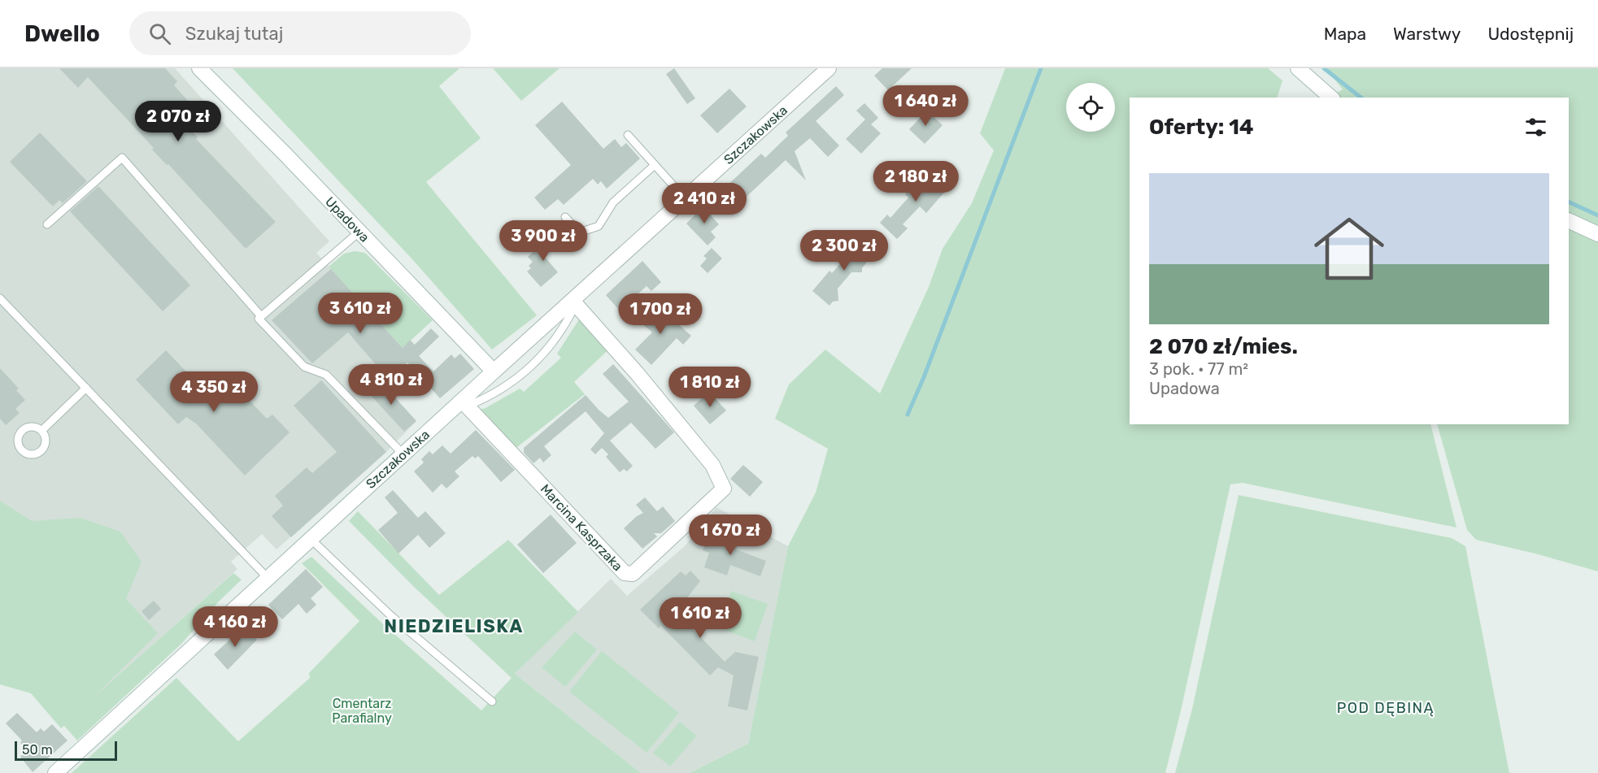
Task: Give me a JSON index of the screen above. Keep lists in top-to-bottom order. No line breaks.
{"streets":{"street":["Szczakowska","Upadowa","Marcina Kasprzaka"]},"crossings":[["Szczakowska","Upadowa"],["Szczakowska","Marcina Kasprzaka"]],"districts":["NIEDZIELISKA","POD DĘBINĄ"],"parks":["Cmentarz Parafialny"],"scale_bar":"50 m","page":{"header":"Dwello","search":"Szukaj tutaj","nav":["Mapa","Warstwy","Udostępnij"],"price":["1 640 zł","2 070 zł","2 180 zł","2 410 zł","3 900 zł","2 300 zł","3 610 zł","1 700 zł","4 810 zł","1 810 zł","4 350 zł","1 670 zł","1 610 zł","4 160 zł"],"heading":"Oferty: 14","list":[{"name":"2 070 zł/mies.","note":"3 pok. · 77 m² · Upadowa"}],"scale":"50 m"}}
